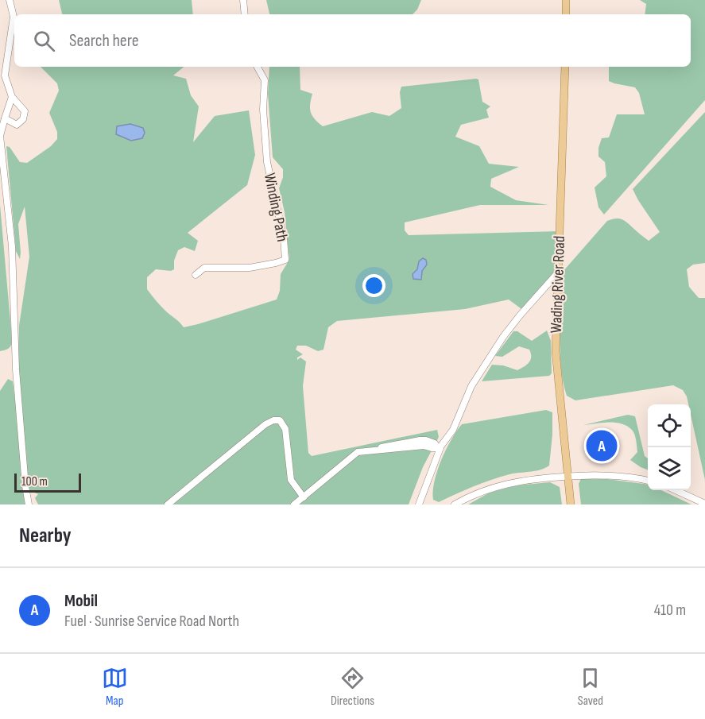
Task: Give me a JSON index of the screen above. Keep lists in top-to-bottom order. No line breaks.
{"streets":{"main road":["Wading River Road"],"street":["Winding Path"]},"scale_bar":"100 m","page":{"search":"Search here","pins":"A","scale":"100 m","heading":"Nearby","list":[{"mark":"A","name":"Mobil","note":"Fuel · Sunrise Service Road North","value":"410 m"}],"nav":["Map","Directions","Saved"]}}
